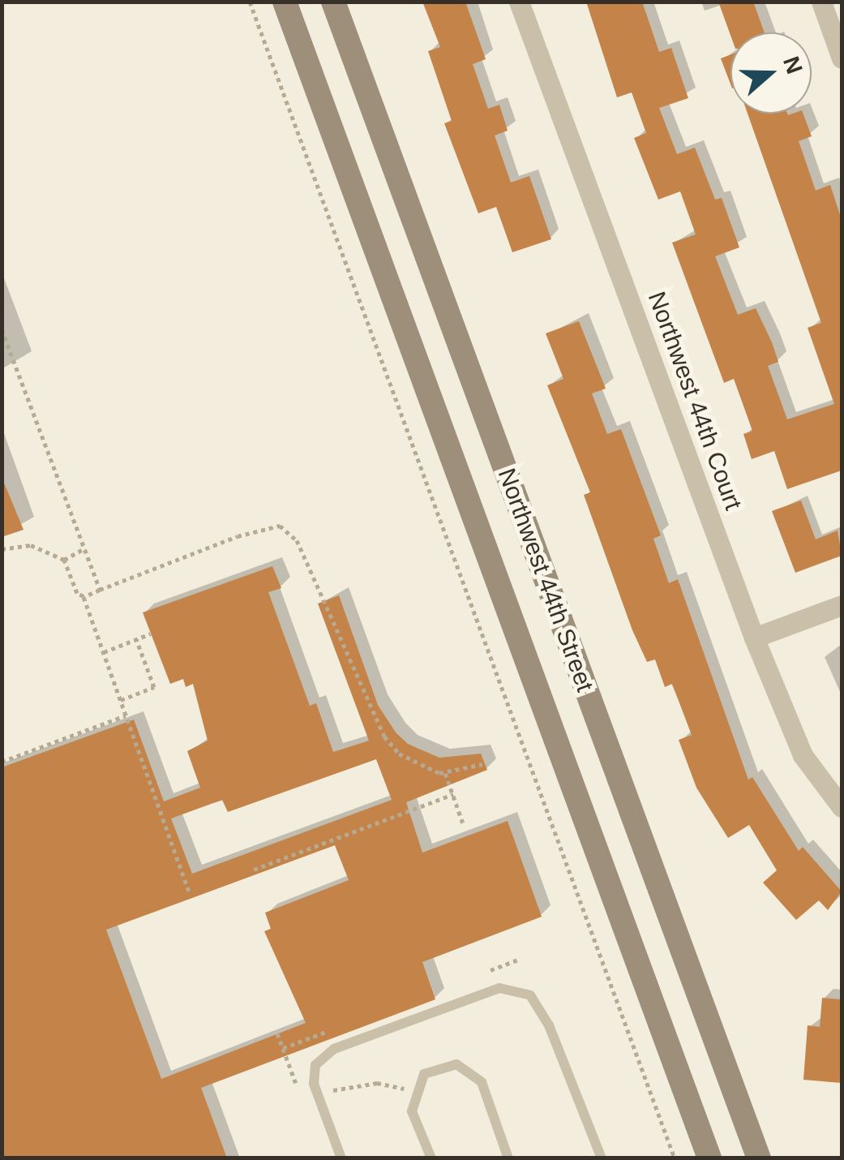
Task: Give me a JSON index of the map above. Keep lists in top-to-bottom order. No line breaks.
{"streets":{"street":["Northwest 44th Court","Northwest 44th Street"]},"north":"right"}
